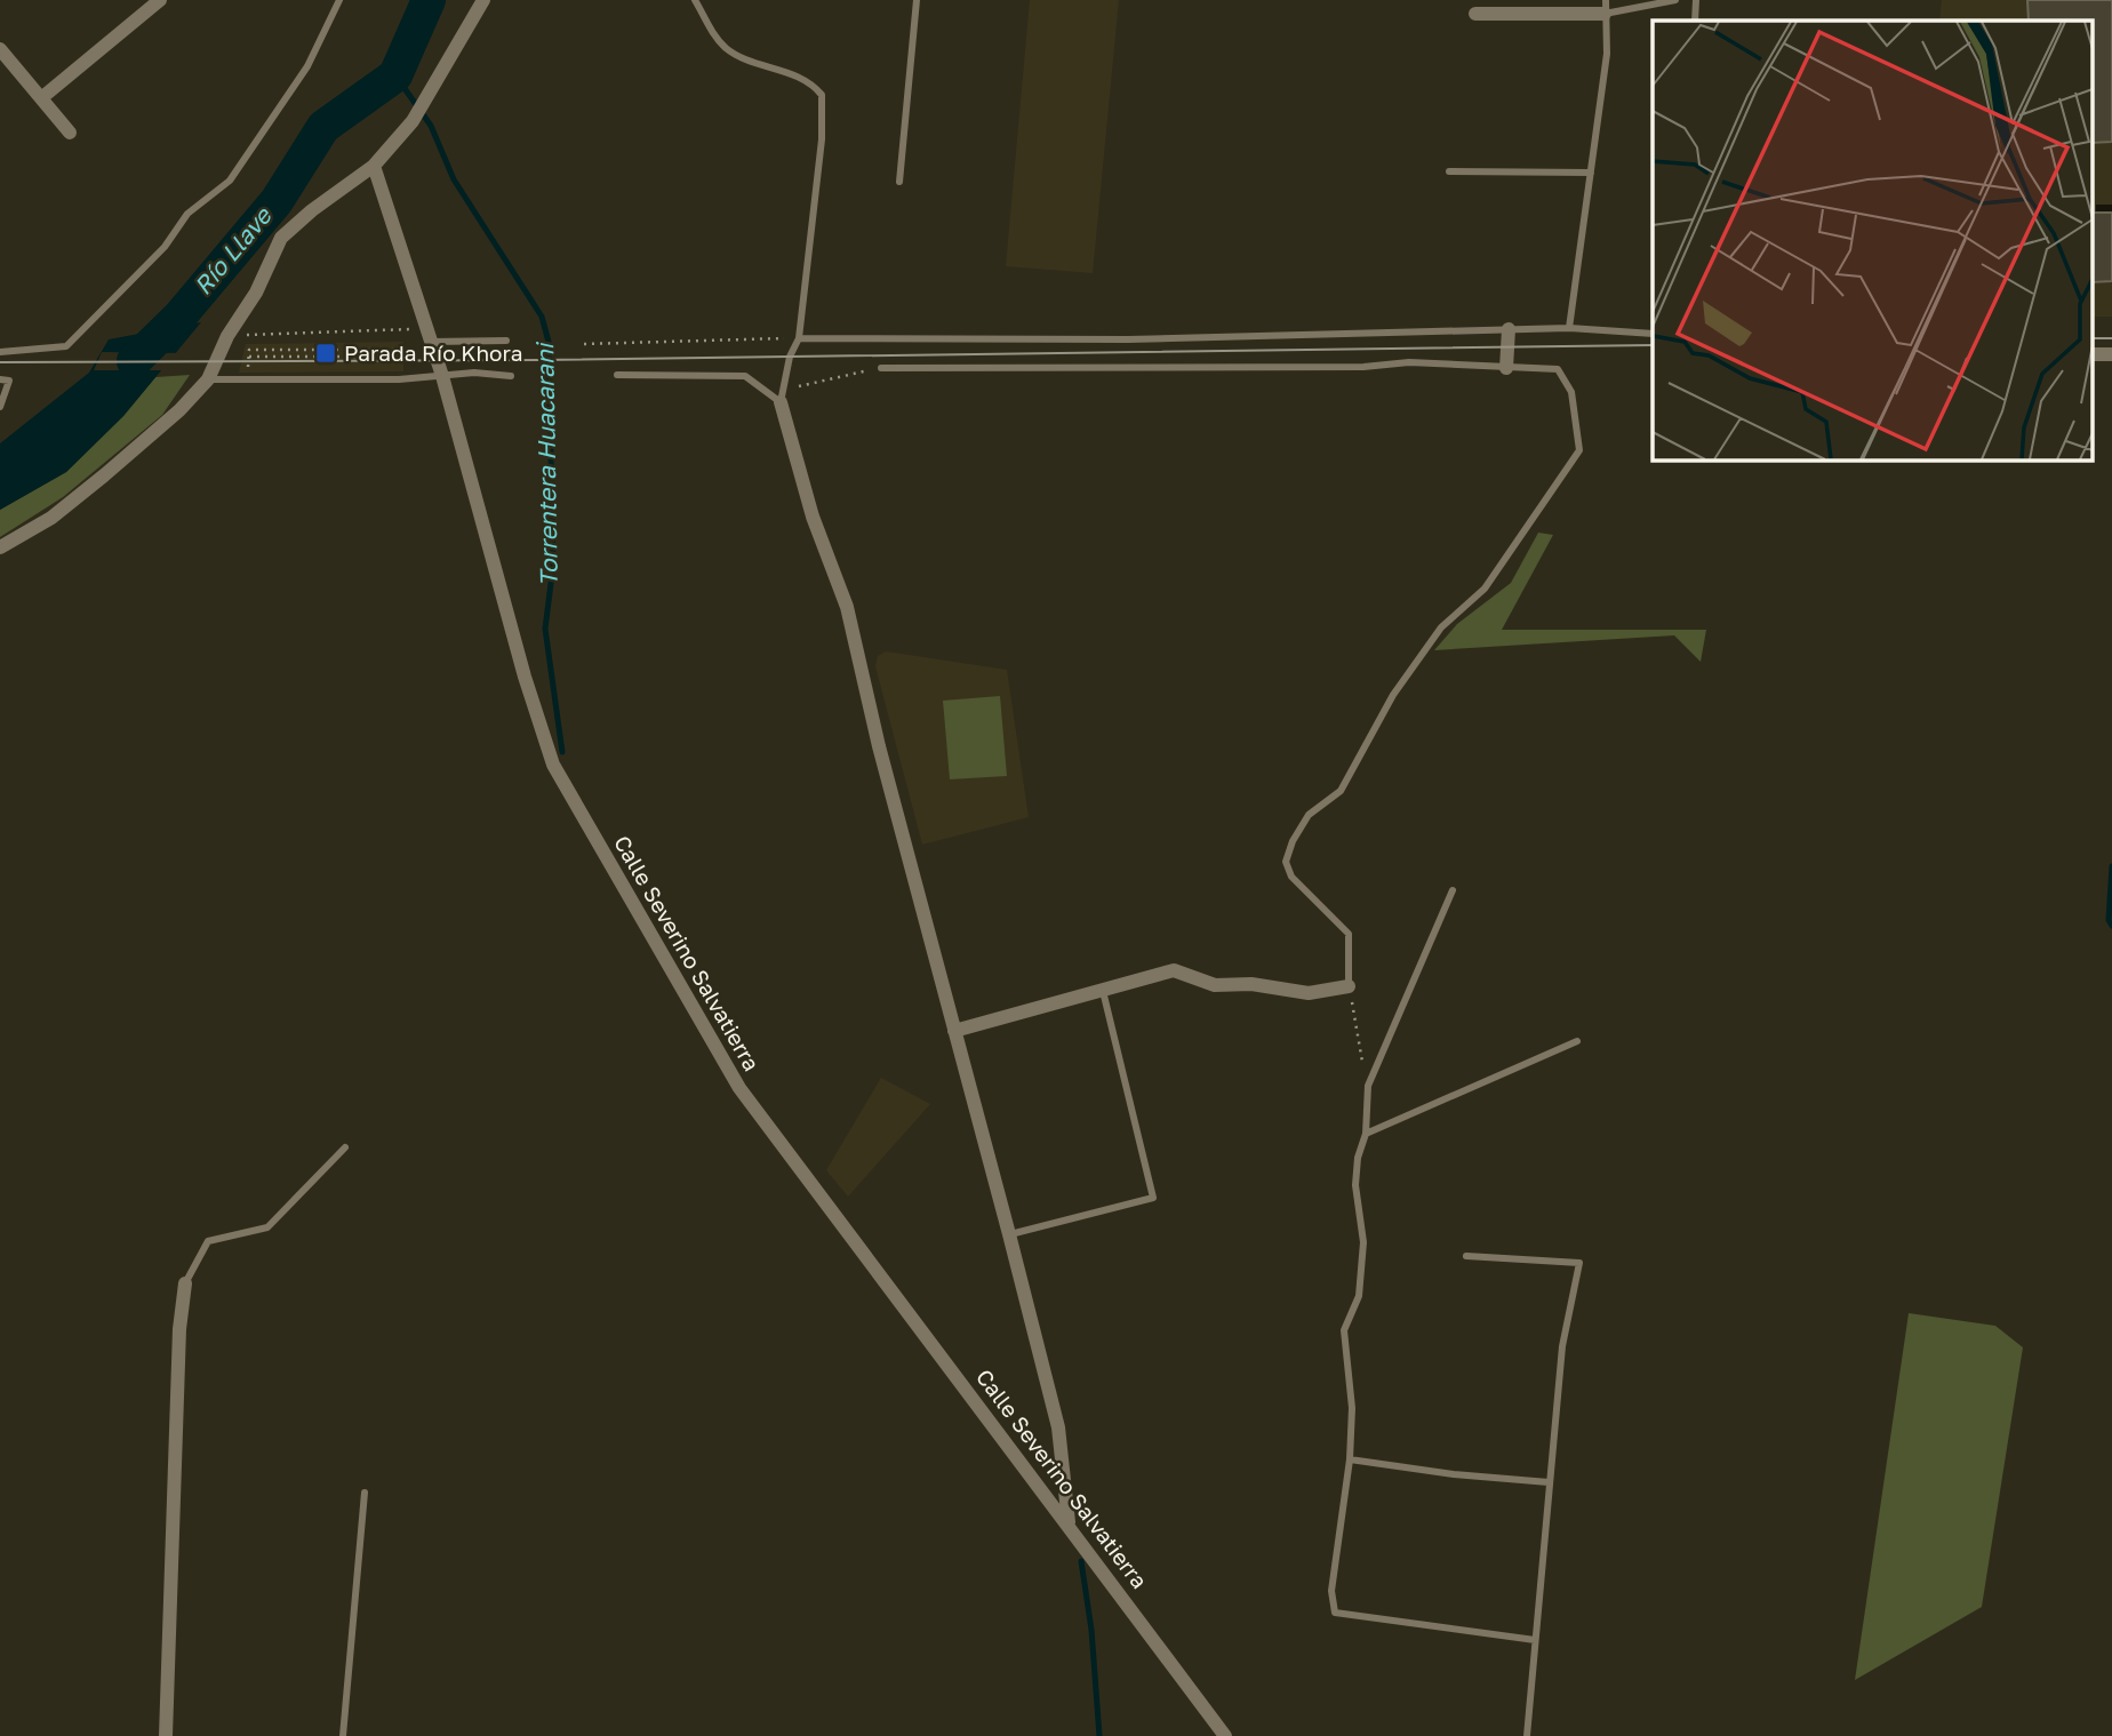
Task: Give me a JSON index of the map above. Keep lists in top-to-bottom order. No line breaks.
{"streets":{"street":["Calle Severino Salvatierra"]},"water":["Río Llave","Torrentera Huacarani"],"places":{"transit":["Parada Río Khora"]}}
